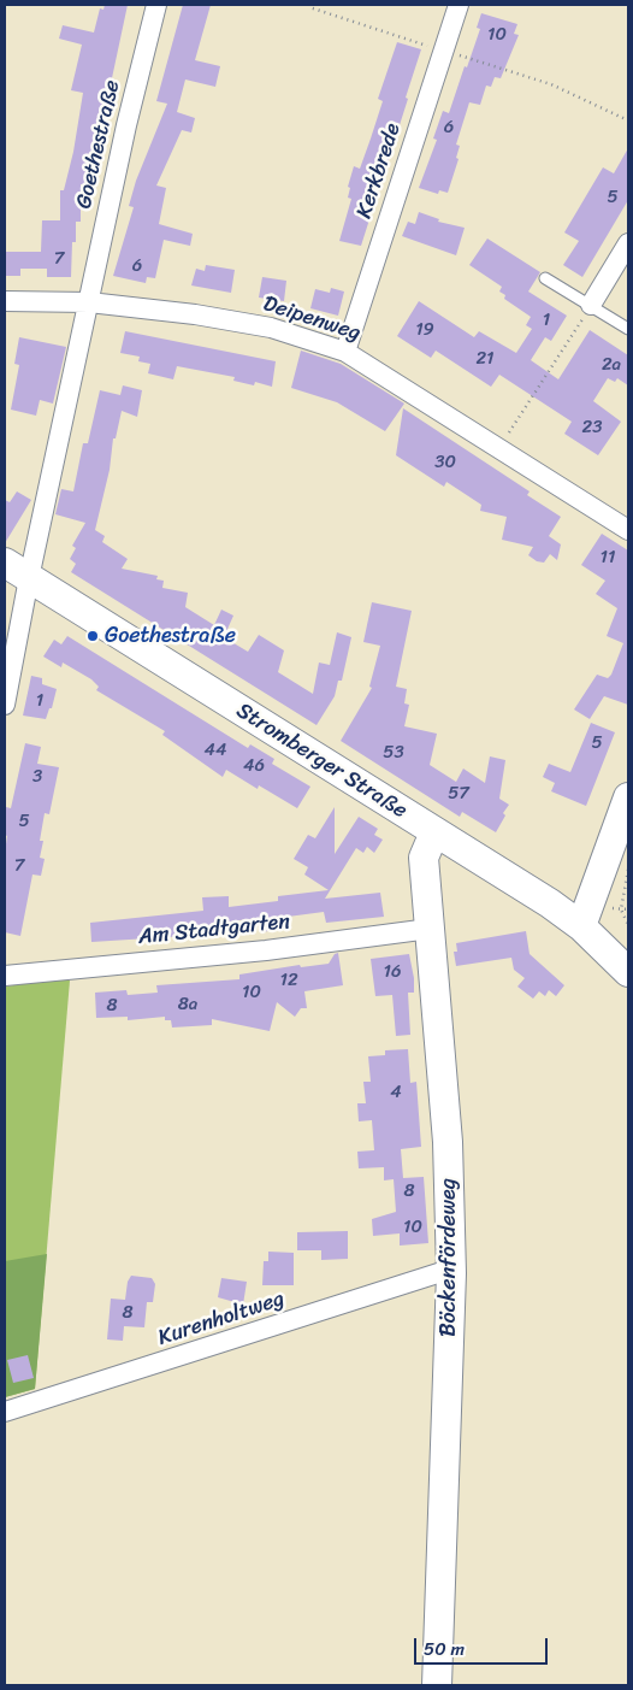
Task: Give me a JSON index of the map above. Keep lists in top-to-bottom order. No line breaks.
{"streets":{"street":["Goethestraße","Kerkbrede","Deipenweg","Stromberger Straße","Am Stadtgarten","Böckenfördeweg","Kurenholtweg"]},"crossings":[["Goethestraße","Deipenweg"],["Goethestraße","Stromberger Straße"],["Kerkbrede","Deipenweg"],["Stromberger Straße","Böckenfördeweg"],["Am Stadtgarten","Böckenfördeweg"],["Böckenfördeweg","Kurenholtweg"]],"places":["Goethestraße"],"house_numbers":["10","6","5","7","6","1","19","21","2a","23","30","11","1","5","44","53","46","3","57","5","7","16","12","10","8a","8","4","8","10","8"],"scale_bar":"50 m"}
